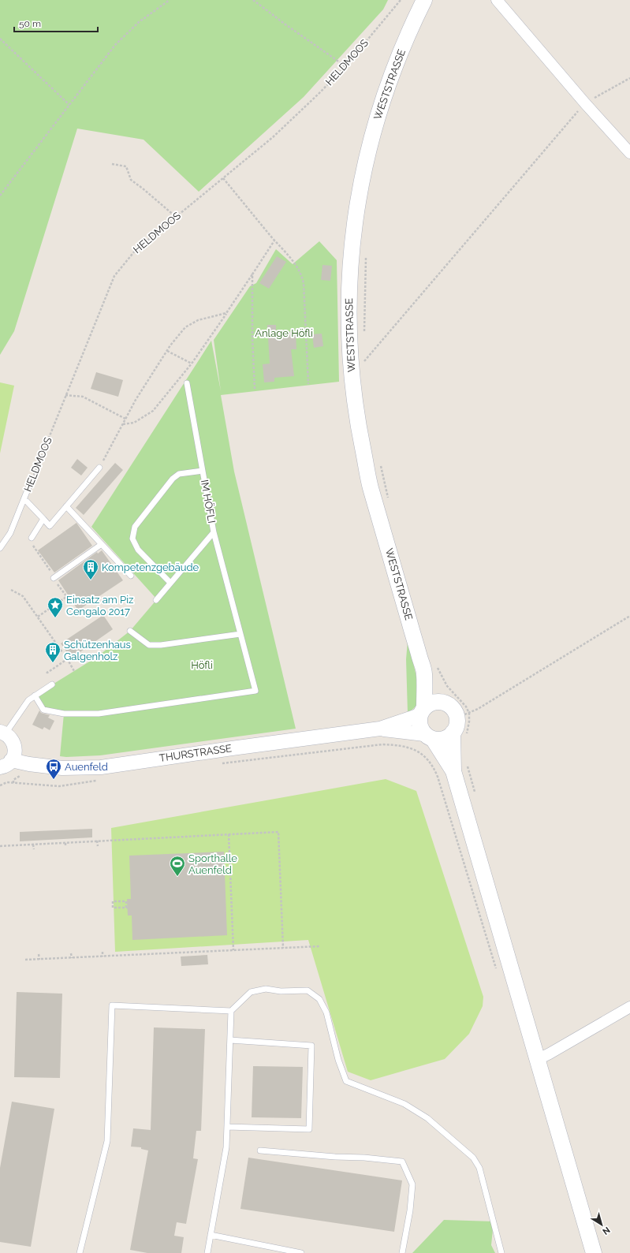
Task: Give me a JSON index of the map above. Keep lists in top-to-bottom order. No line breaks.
{"streets":{"main road":["WESTSTRASSE"],"street":["THURSTRASSE"],"lane":["HELDMOOS","IM HÖFLI"]},"crossings":[["WESTSTRASSE","THURSTRASSE"]],"parks":["Anlage Höfli","Höfli"],"places":{"building":["Kompetenzgebäude","Schützenhaus Galgenholz"],"place":["Einsatz am Piz Cengalo 2017"],"bus stop":["Auenfeld"],"sports":["Sporthalle Auenfeld"]},"scale_bar":"50 m","north":"bottom right"}
